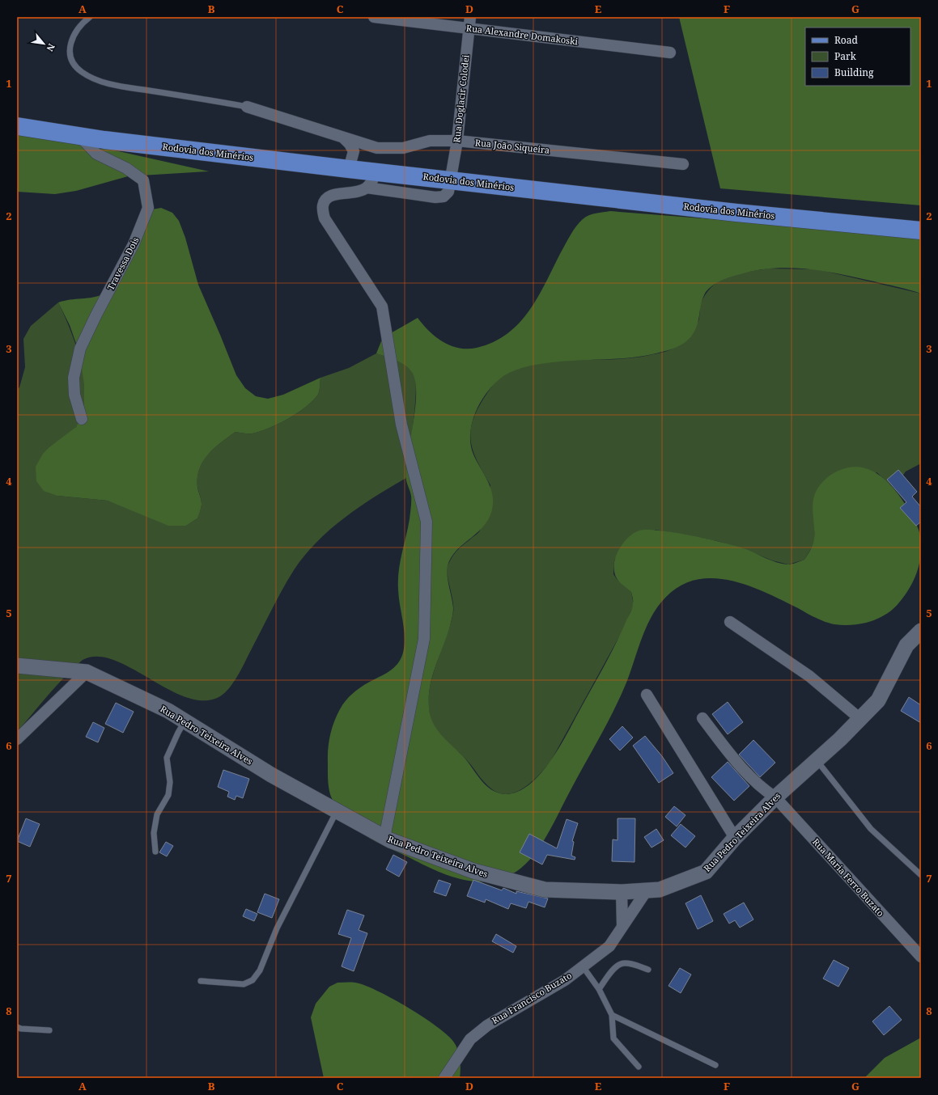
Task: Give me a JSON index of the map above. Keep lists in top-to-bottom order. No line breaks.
{"streets":{"main road":["Rodovia dos Minérios"],"street":["Rua Alexandre Domakoski","Rua Doglacir Colodei","Rua João Siqueira","Travessa Dois","Rua Pedro Teixeira Alves","Rua Maria Ferro Buzato","Rua Francisco Buzato"]},"crossings":[["Rua Alexandre Domakoski","Rua Doglacir Colodei"],["Rua Doglacir Colodei","Rua João Siqueira"],["Rua Doglacir Colodei","Rodovia dos Minérios"],["Rodovia dos Minérios","Travessa Dois"],["Rua Pedro Teixeira Alves","Rua Maria Ferro Buzato"],["Rua Pedro Teixeira Alves","Rua Francisco Buzato"]],"legend":["Road","Park","Building"],"north":"bottom right","grid":{"columns":["A","B","C","D","E","F","G"],"rows":["1","2","3","4","5","6","7","8"]}}
